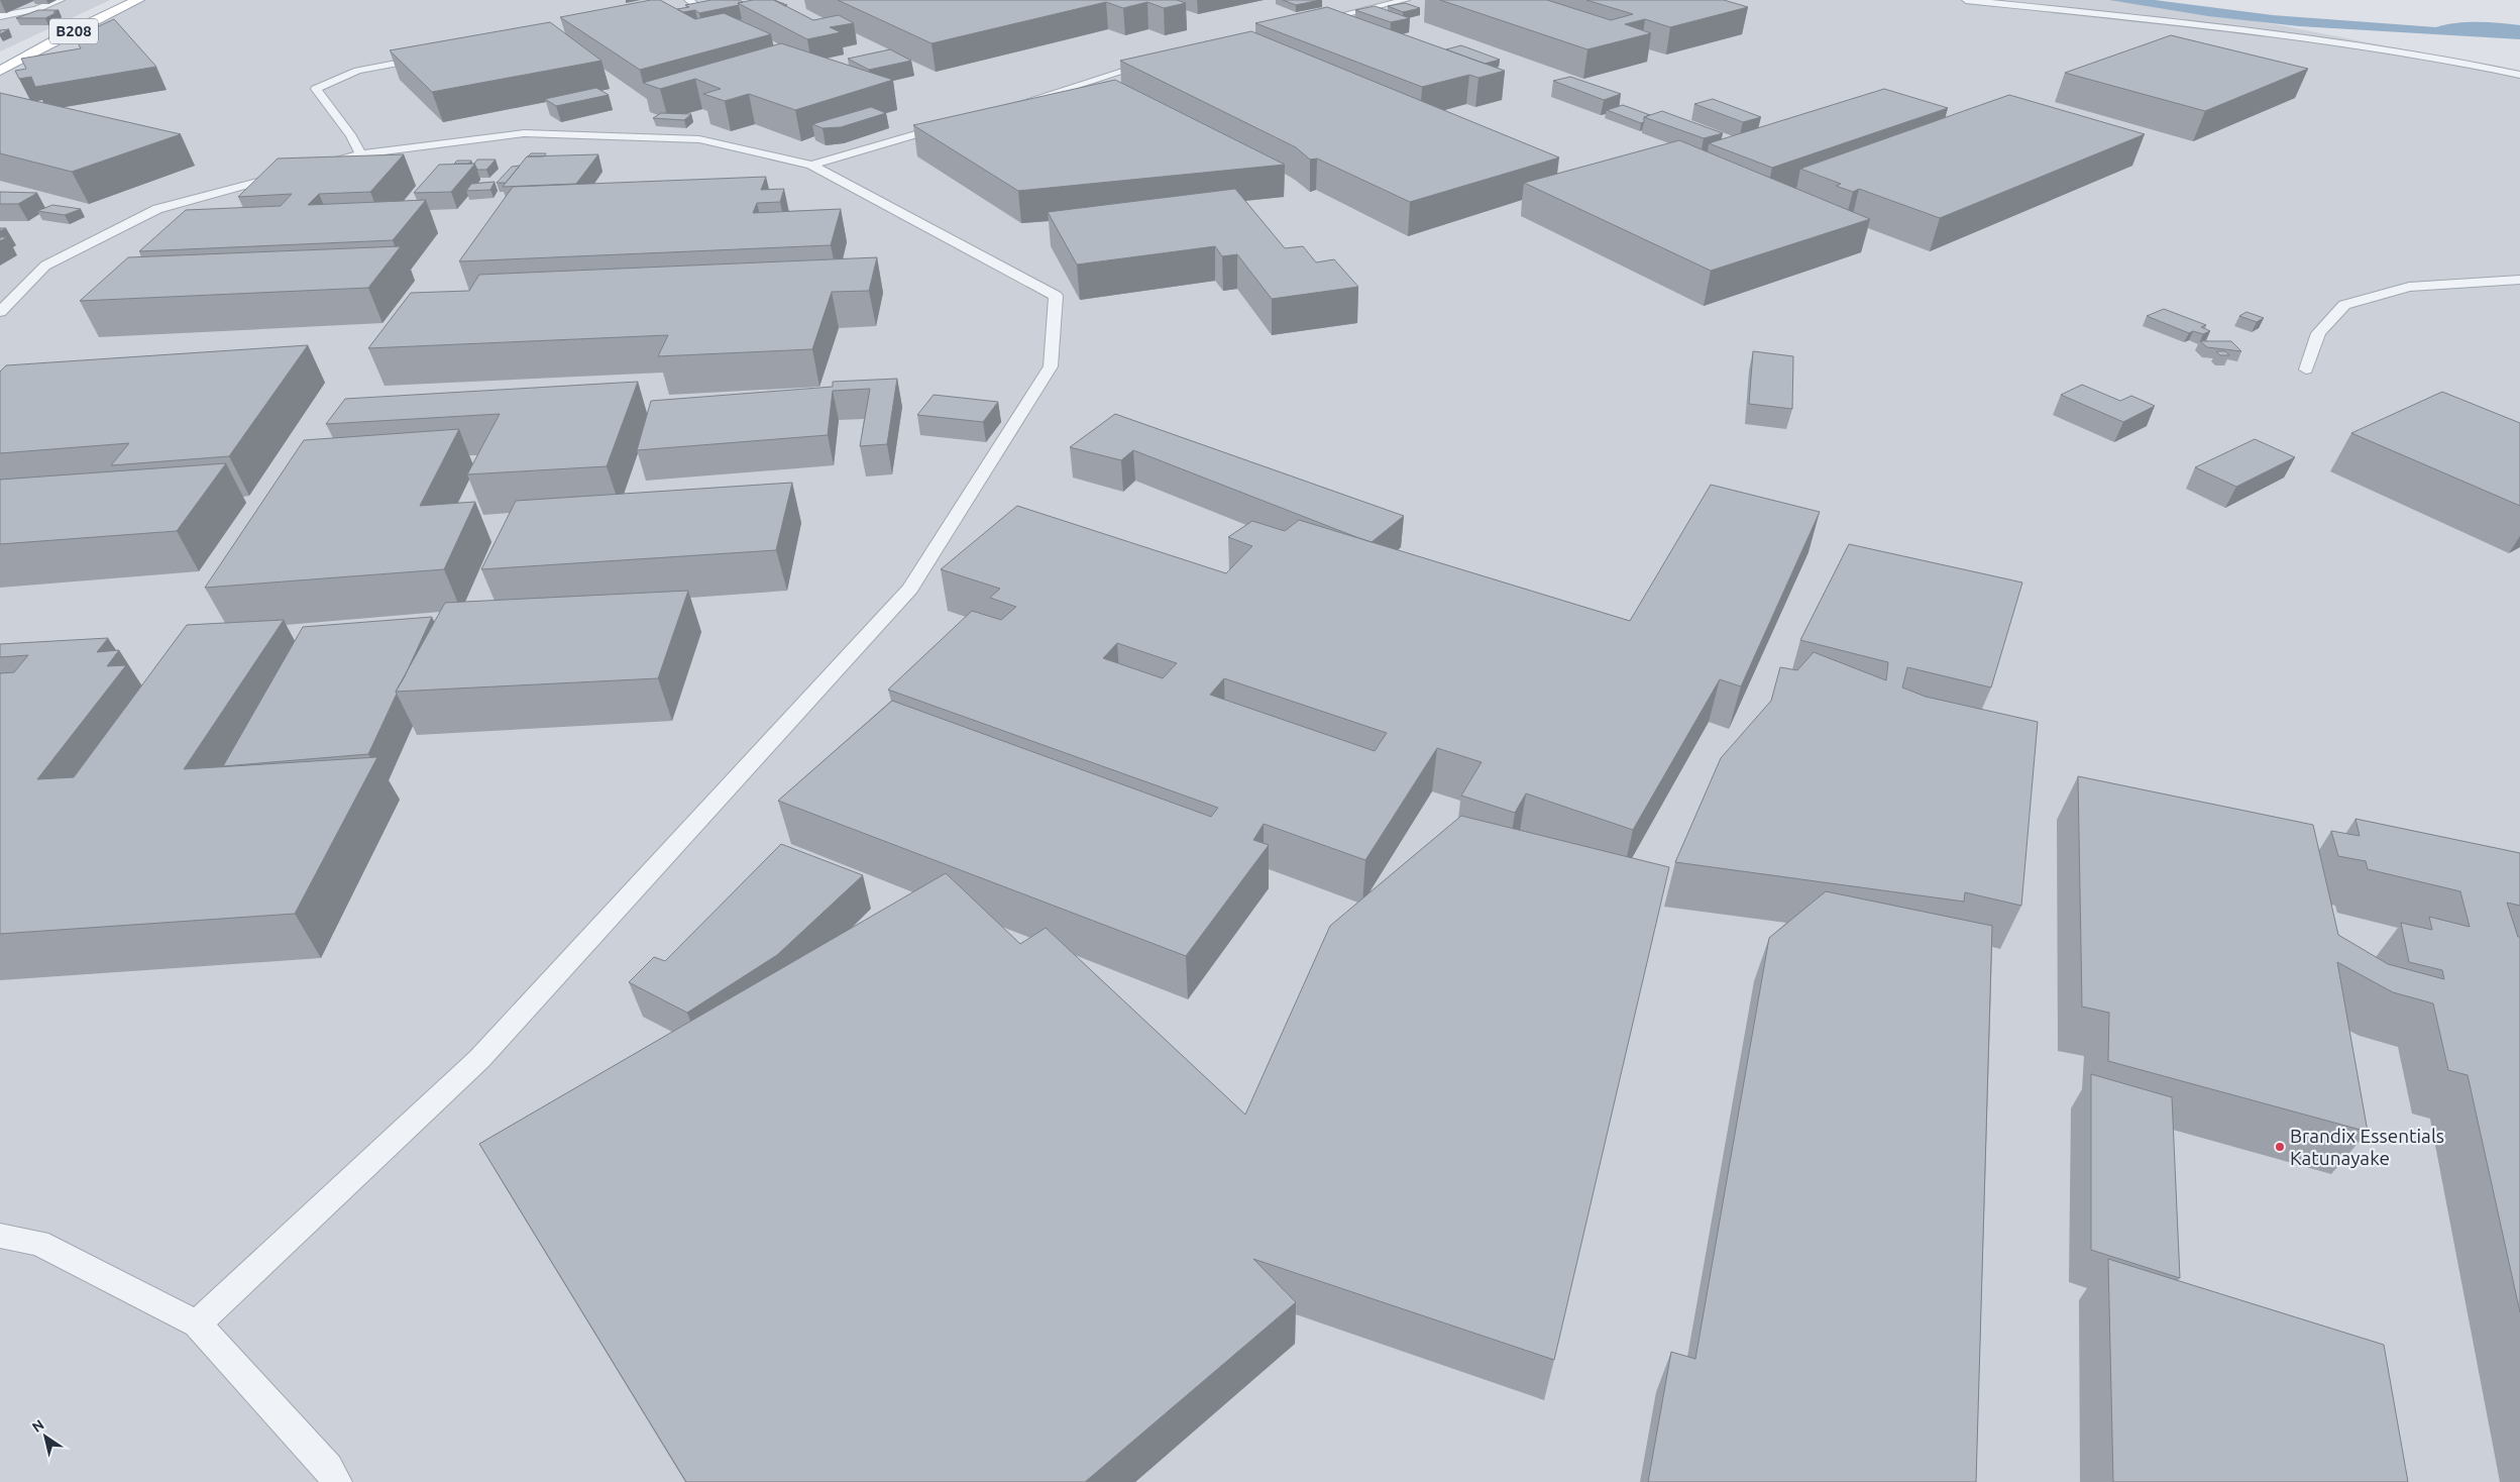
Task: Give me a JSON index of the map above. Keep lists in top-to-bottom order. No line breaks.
{"streets":{"main road":["B208"]},"places":["Brandix Essentials Katunayake"],"north":"top left"}
